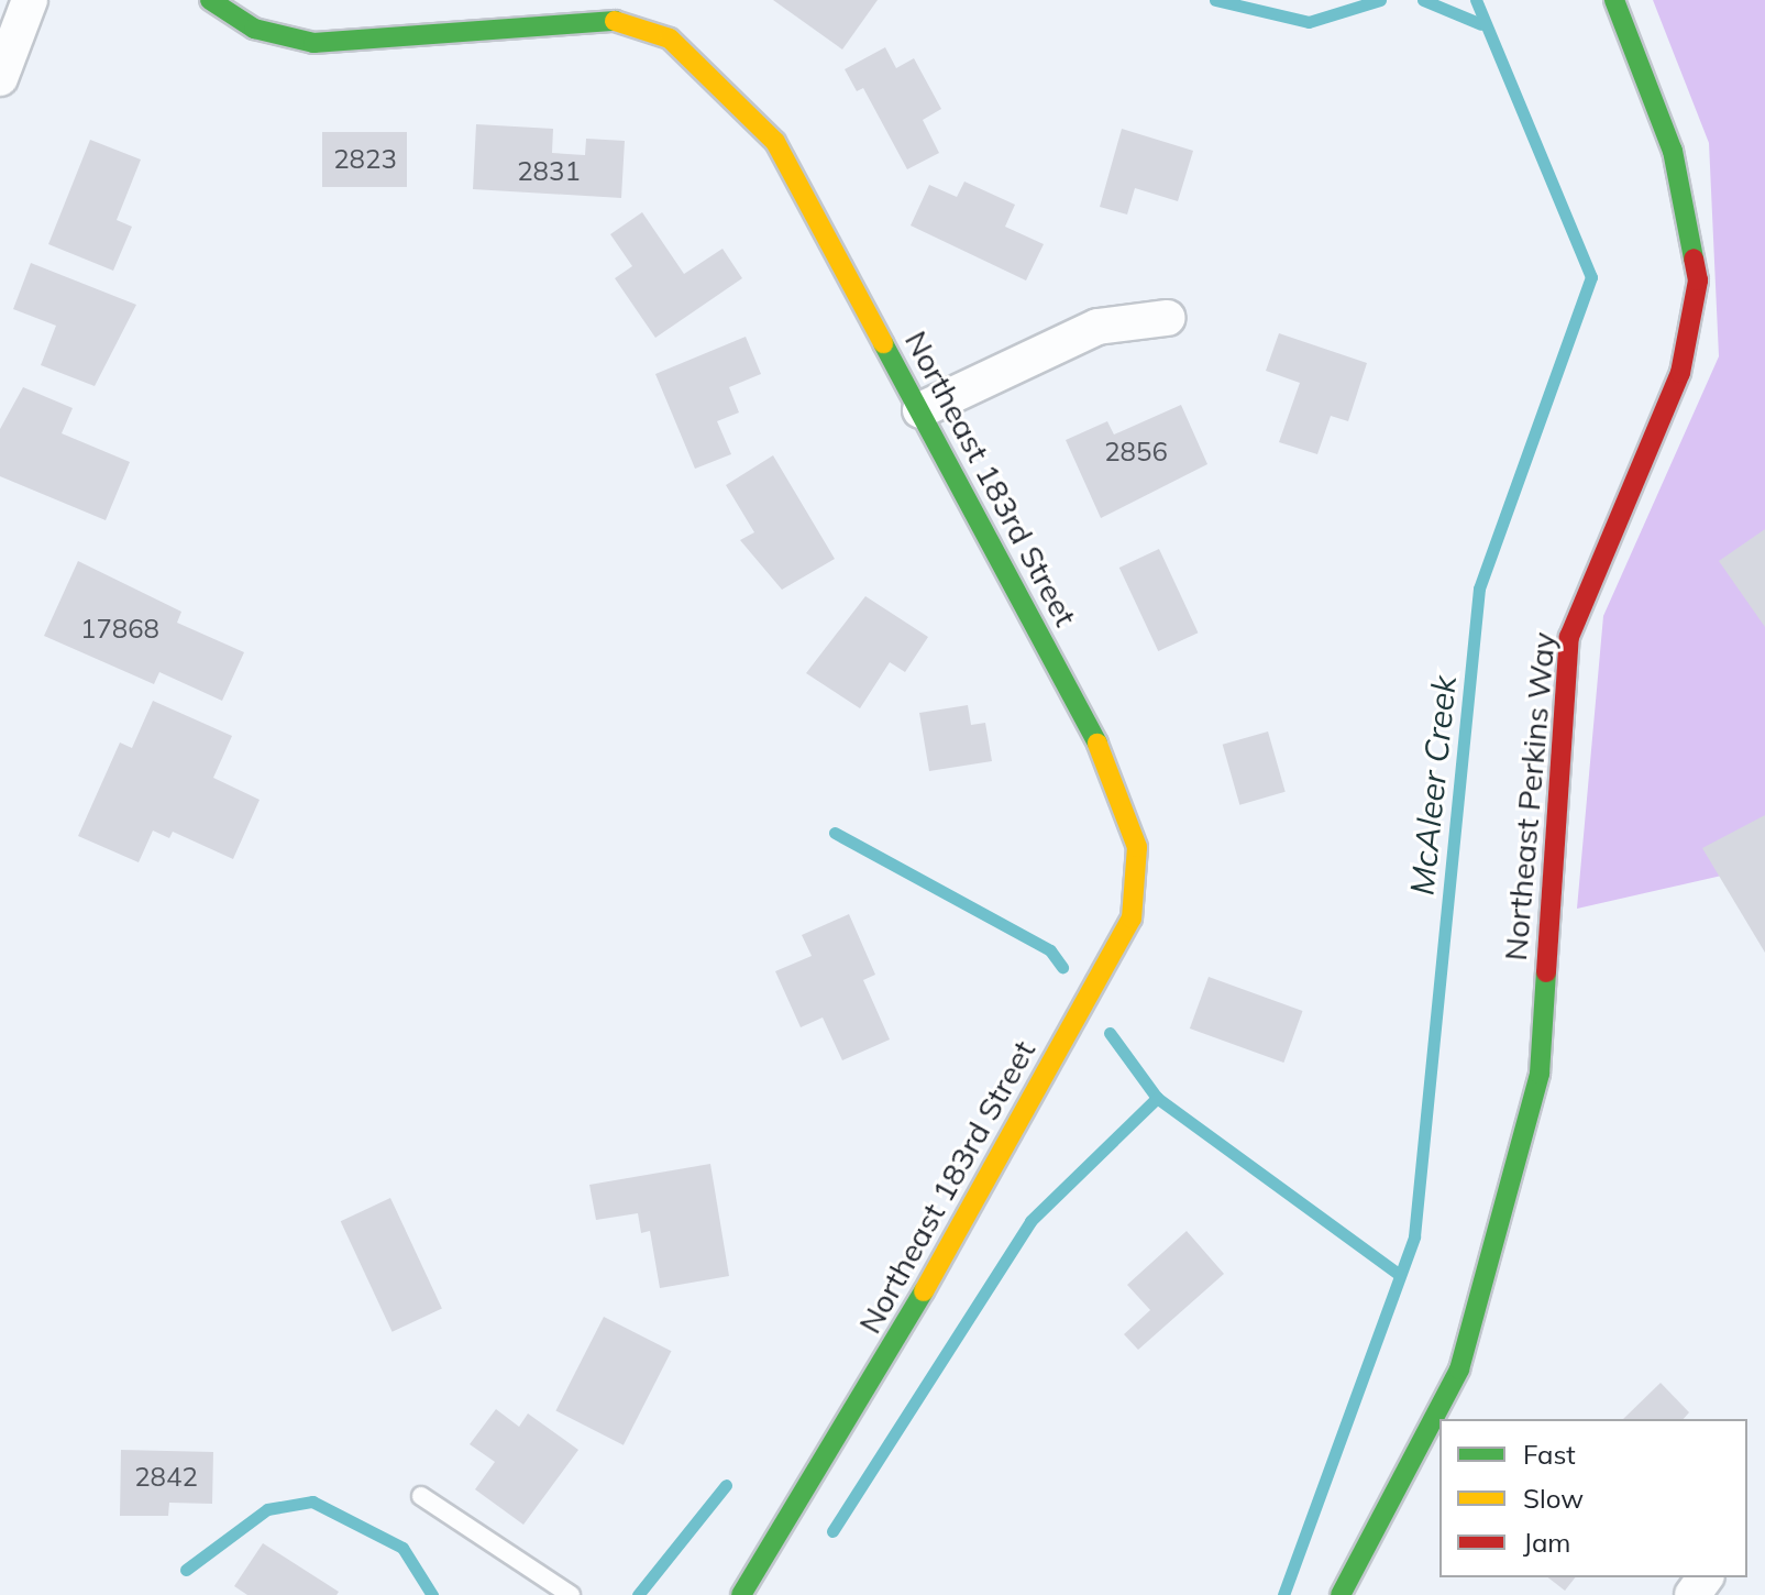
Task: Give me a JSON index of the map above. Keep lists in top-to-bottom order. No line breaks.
{"streets":{"street":["Northeast 183rd Street","Northeast Perkins Way"]},"water":["McAleer Creek"],"house_numbers":["2823","2831","2856","17868","2842"],"legend":["Fast","Slow","Jam"]}
